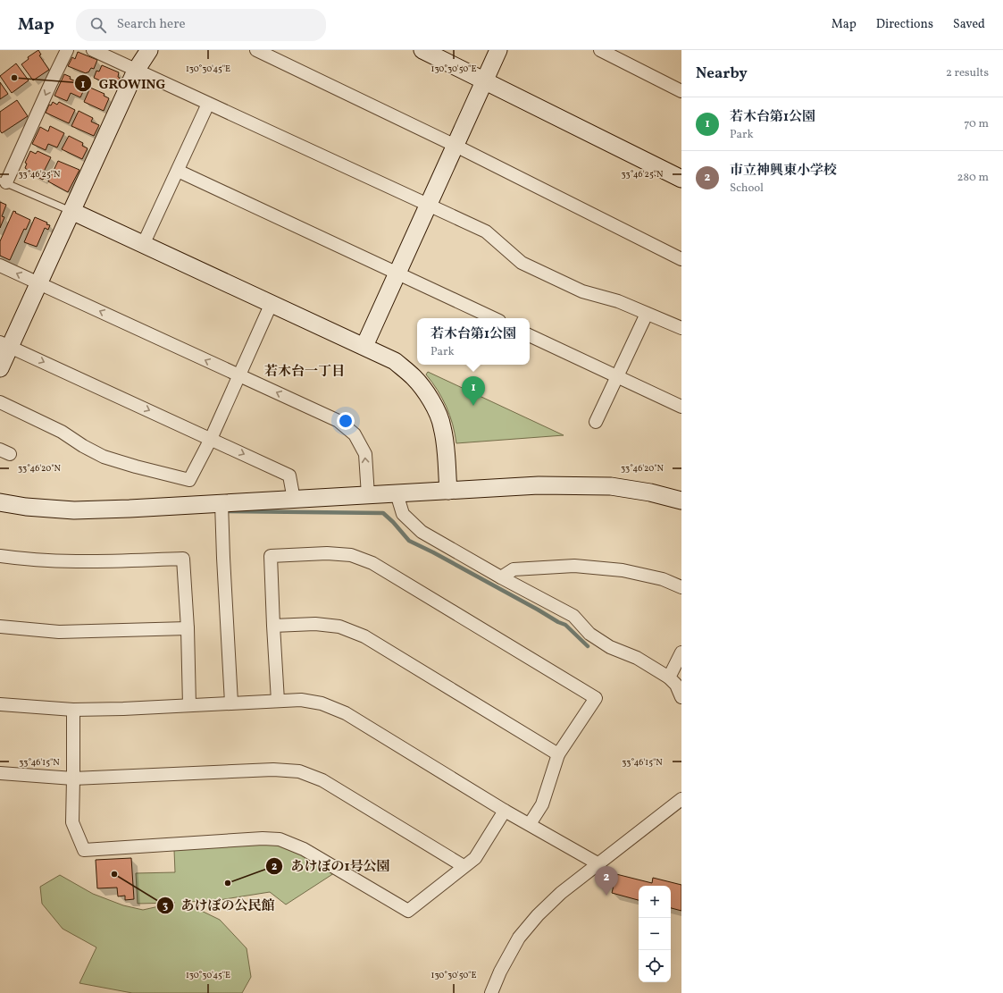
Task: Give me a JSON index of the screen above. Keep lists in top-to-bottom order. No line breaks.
{"districts":["若木台一丁目"],"places":["GROWING","あけぼの公民館","あけぼの1号公園"],"page":{"header":"Map","search":"Search here","nav":["Map","Directions","Saved"],"heading":["Nearby","2 results"],"list":[{"mark":"1","name":"若木台第1公園","note":"Park","value":"70 m"},{"mark":"2","name":"市立神興東小学校","note":"School","value":"280 m"}],"popup":["若木台第1公園","Park"],"pins":["1","2"],"map_buttons":["+","−"]},"coordinates":["130°30'45\"E","130°30'50\"E","33°46'25\"N","33°46'20\"N","33°46'15\"N"]}
